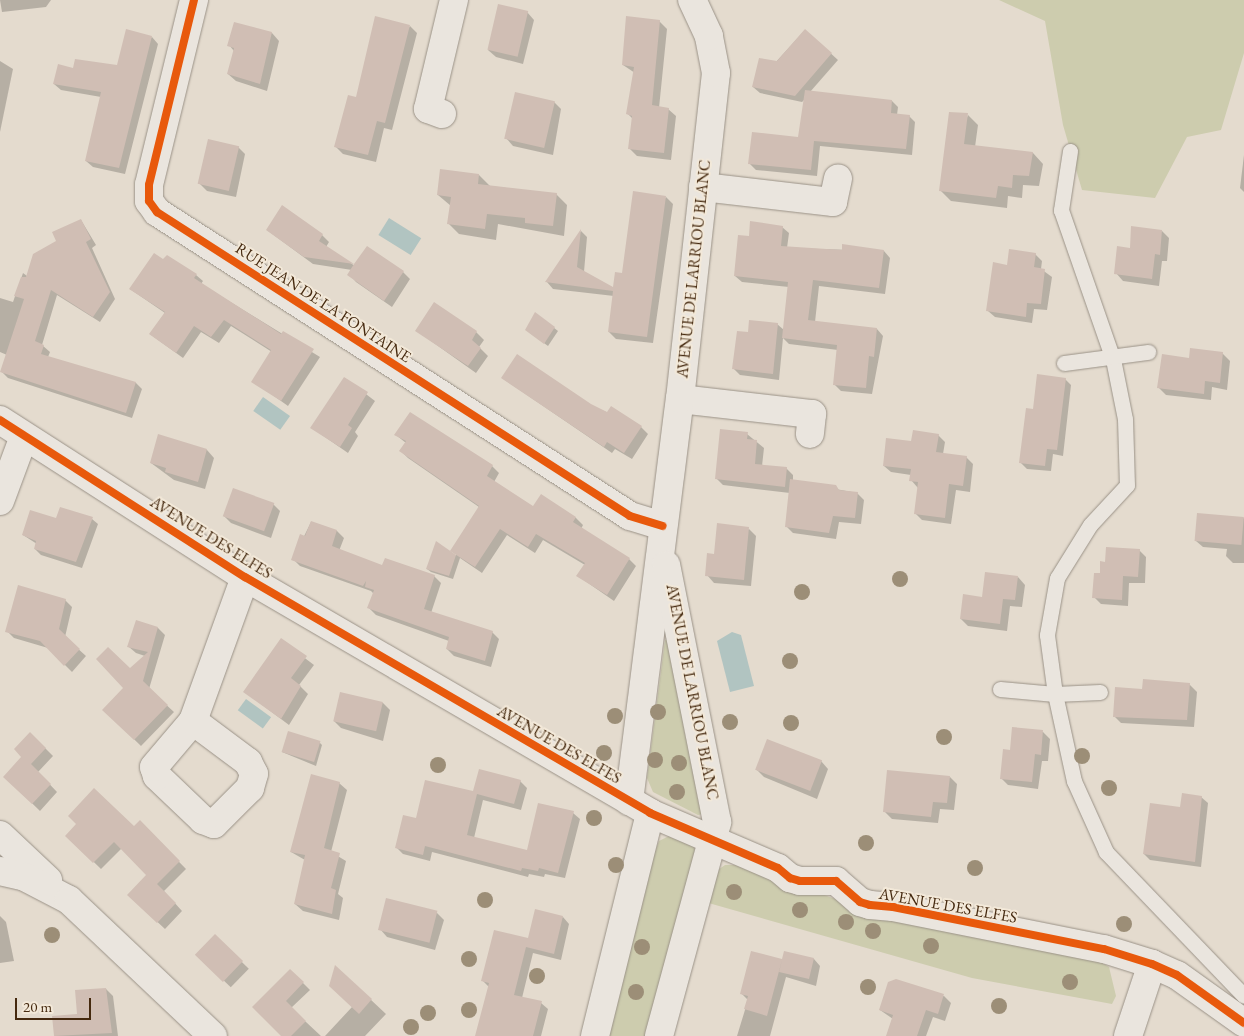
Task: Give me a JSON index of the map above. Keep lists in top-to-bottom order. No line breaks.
{"streets":{"street":["AVENUE DE LARRIOU BLANC","RUE JEAN DE LA FONTAINE","AVENUE DES ELFES"]},"crossings":[["AVENUE DE LARRIOU BLANC","RUE JEAN DE LA FONTAINE"],["AVENUE DE LARRIOU BLANC","AVENUE DES ELFES"]],"scale_bar":"20 m"}
